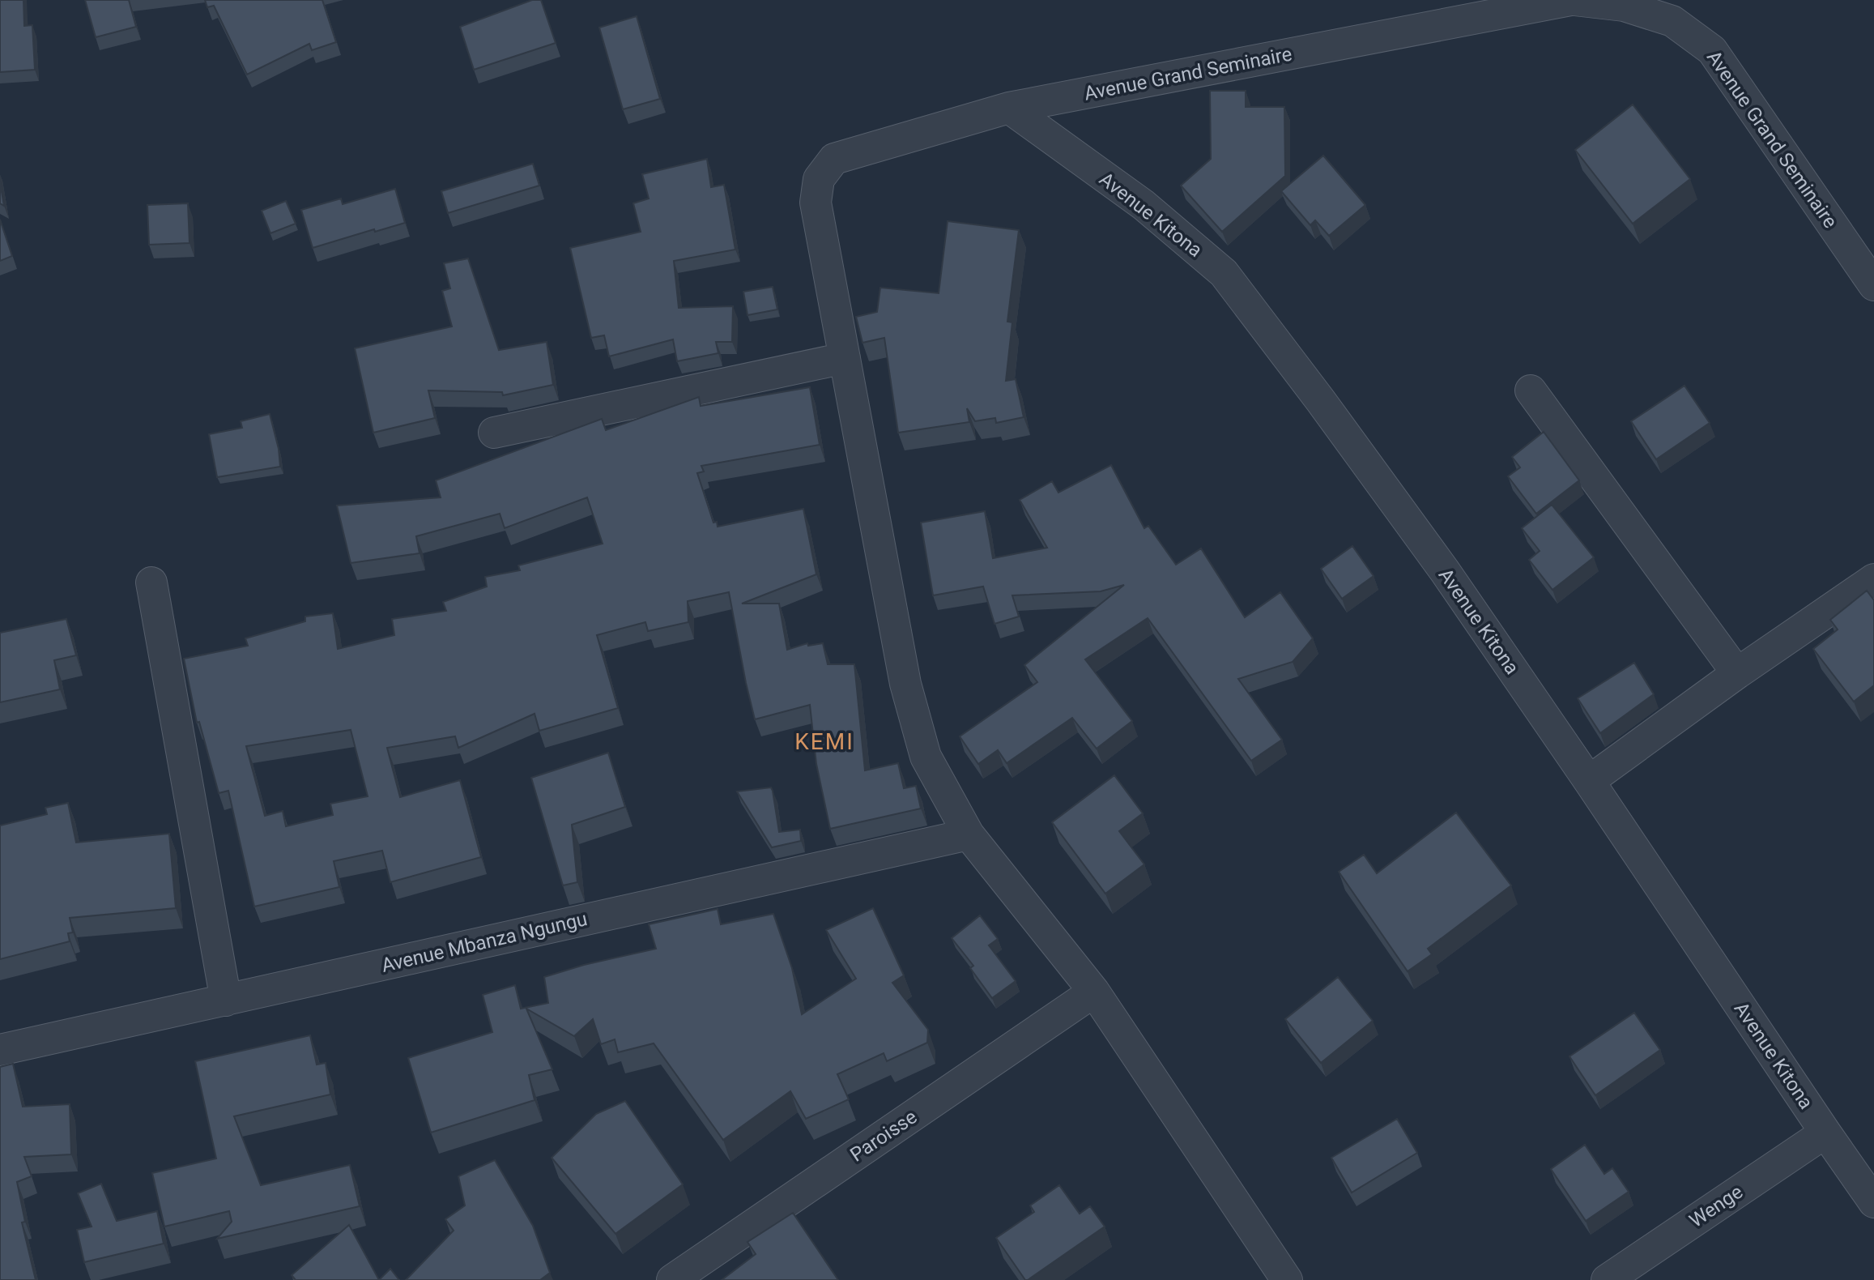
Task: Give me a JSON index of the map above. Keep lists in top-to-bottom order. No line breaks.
{"streets":{"street":["Avenue Grand Seminaire","Avenue Kitona","Avenue Mbanza Ngungu","Paroisse","Wenge"]},"crossings":[["Avenue Grand Seminaire","Avenue Kitona"],["Avenue Kitona","Wenge"]],"districts":["KEMI"]}
